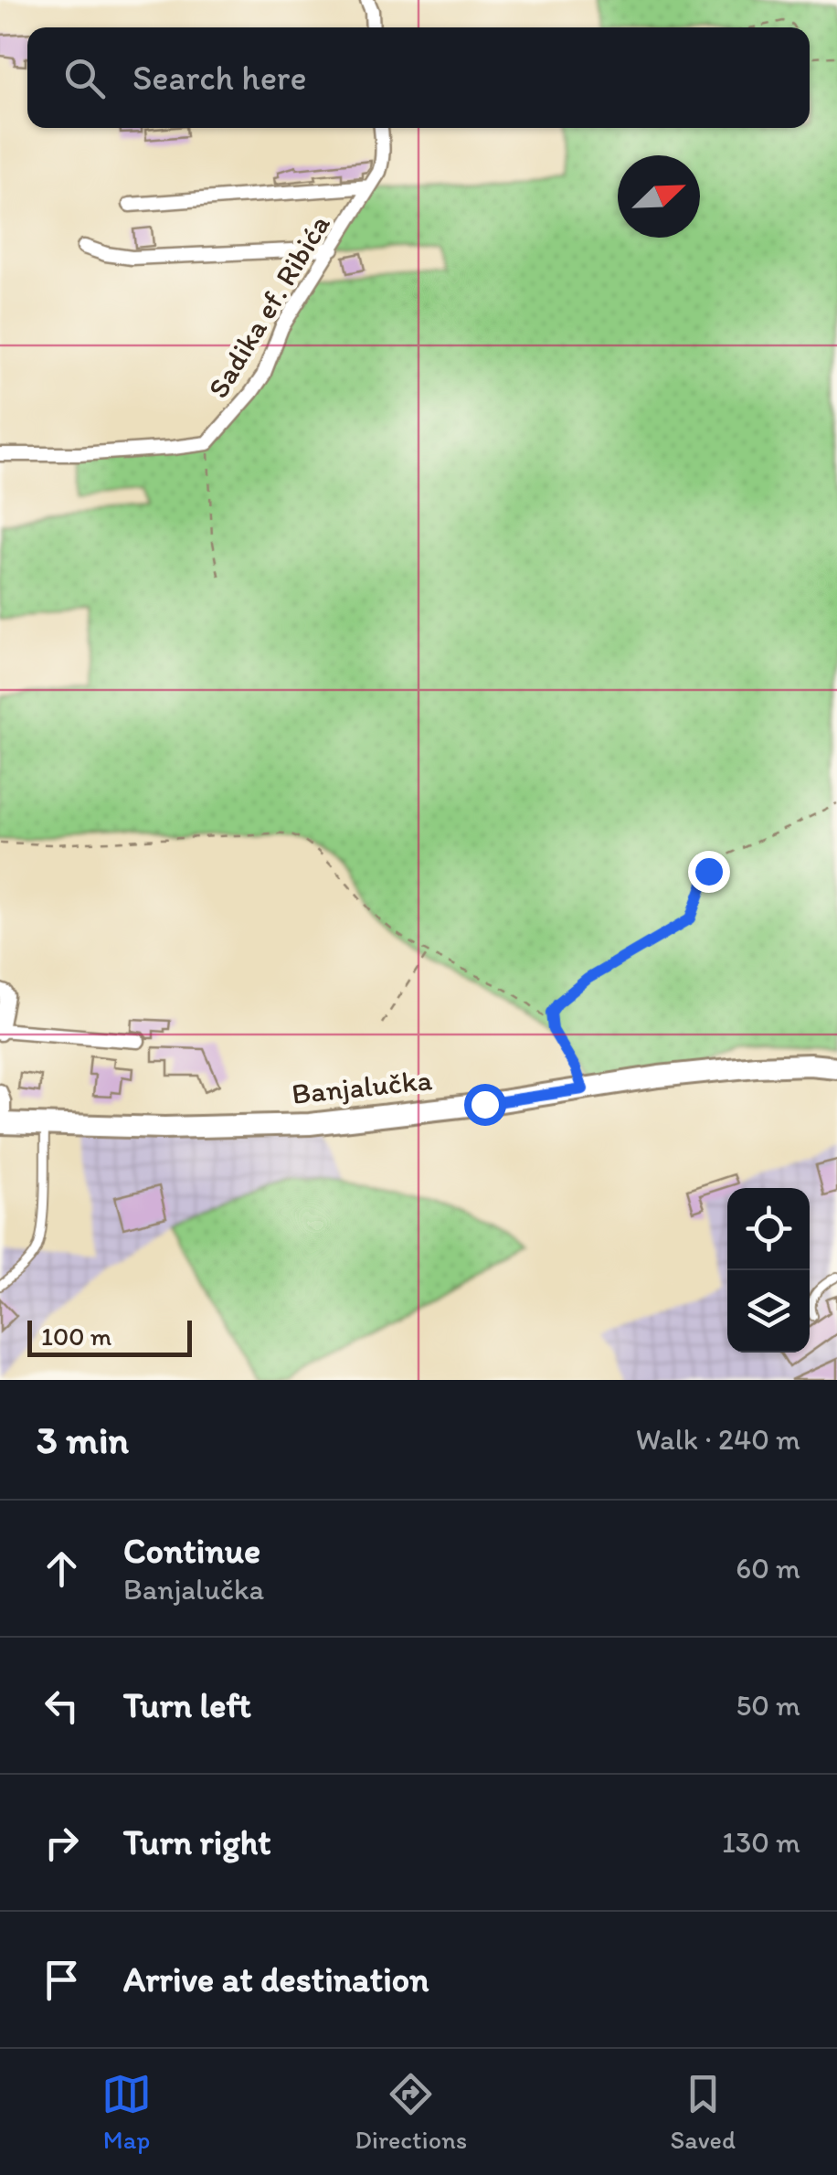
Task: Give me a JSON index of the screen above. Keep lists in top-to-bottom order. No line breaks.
{"streets":{"main road":["Banjalučka"],"street":["Sadika ef. Ribića"]},"scale_bar":"100 m","north":"top right","page":{"search":"Search here","scale":"100 m","heading":["3 min","Walk · 240 m"],"list":[["Continue","Banjalučka","60 m"],["Turn left","50 m"],["Turn right","130 m"],"Arrive at destination"],"nav":["Map","Directions","Saved"]}}
